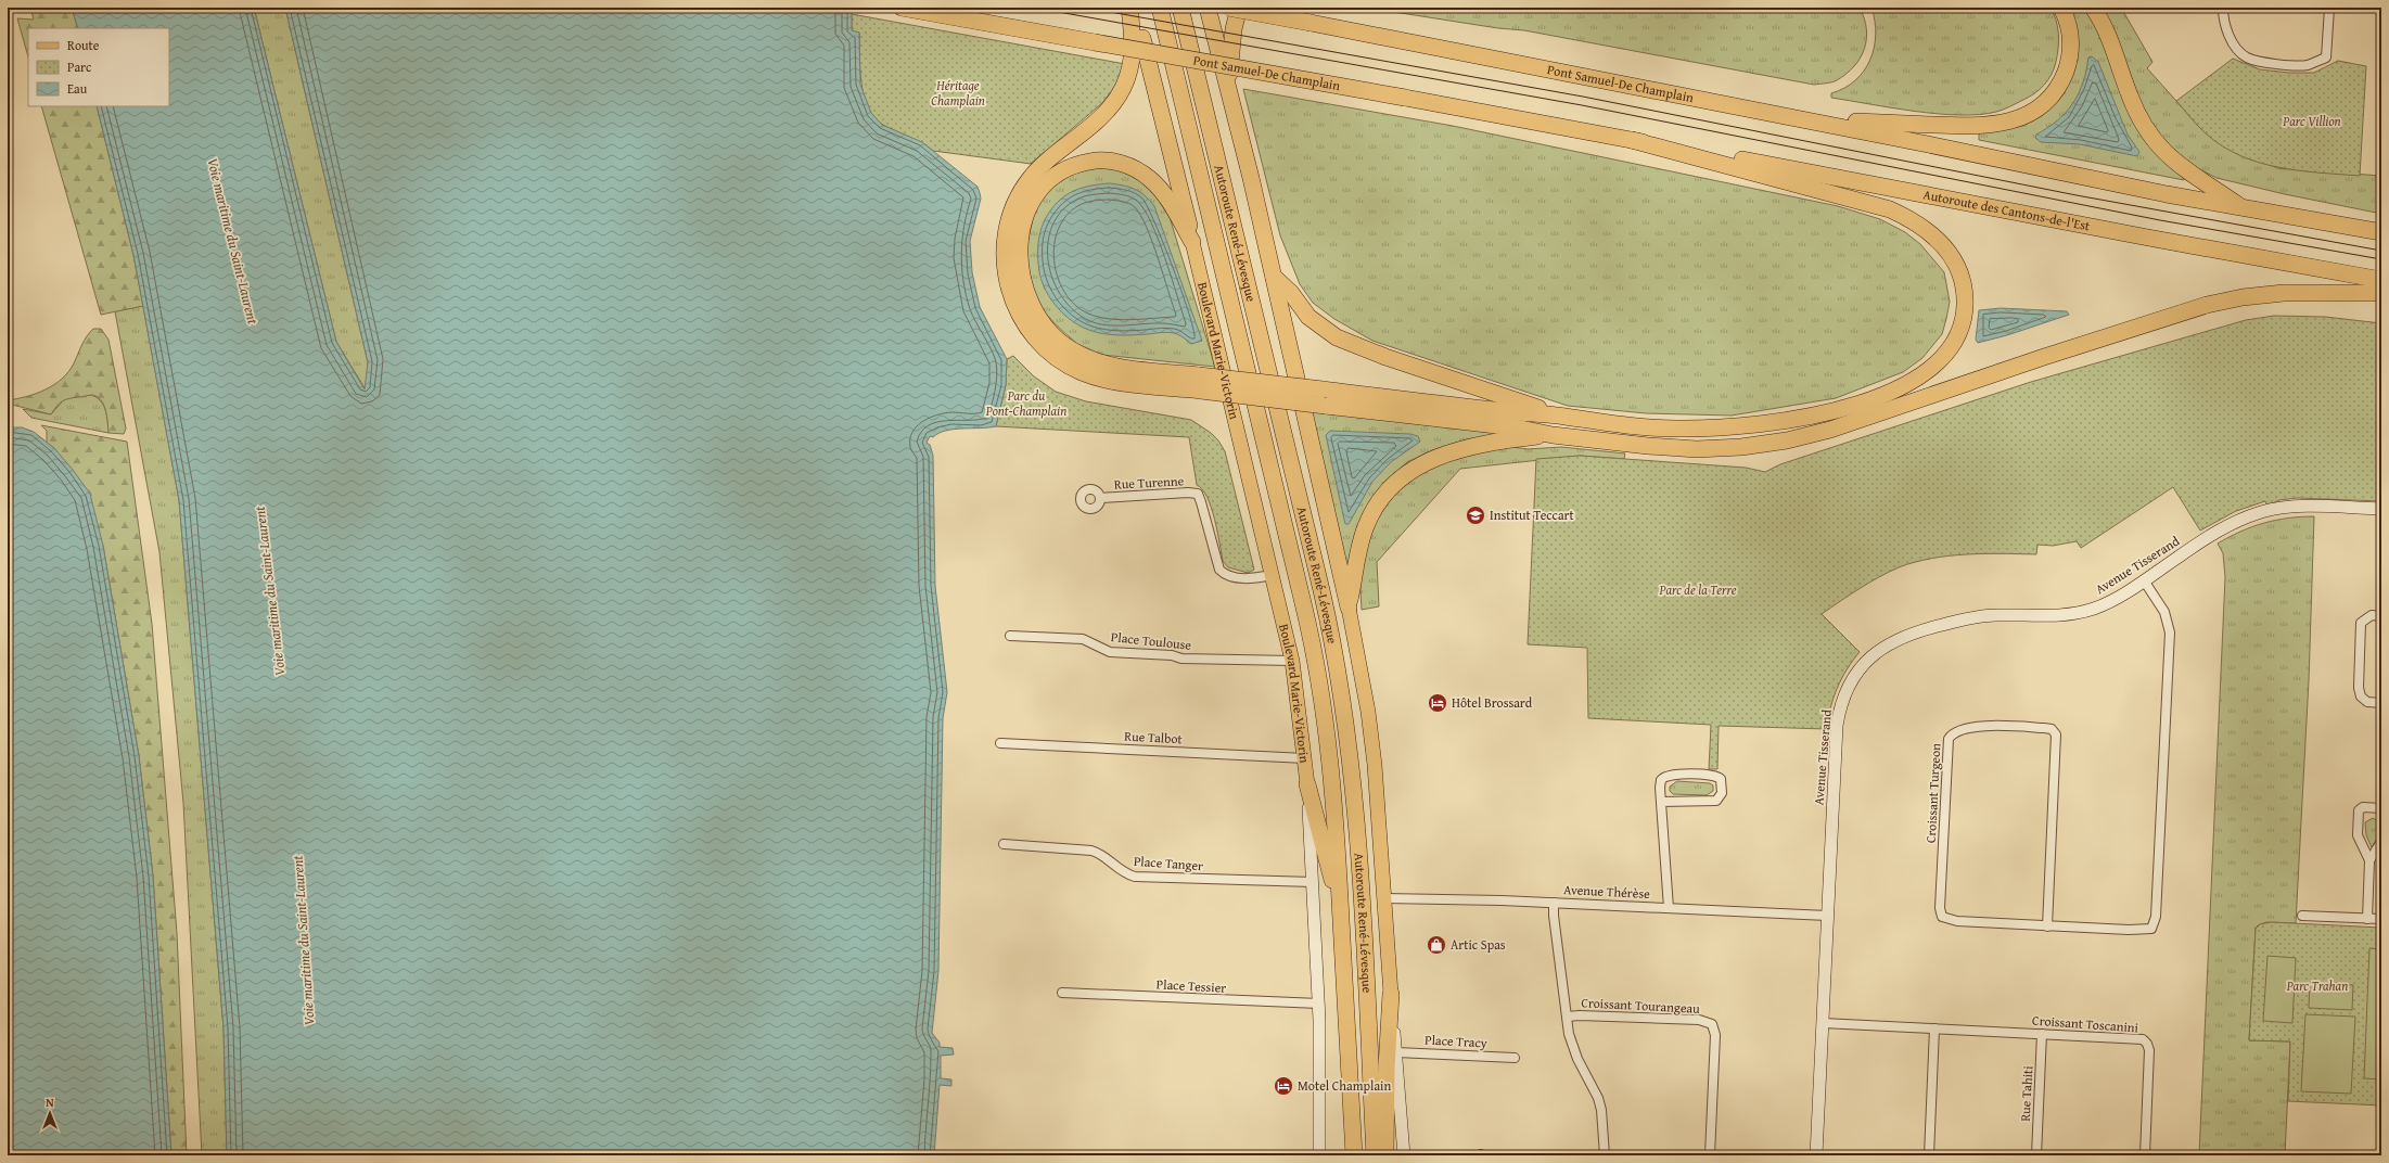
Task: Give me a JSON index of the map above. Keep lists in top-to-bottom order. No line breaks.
{"streets":{"highway":["Pont Samuel-De Champlain","Autoroute des Cantons-de-l'Est","Autoroute René-Lévesque"],"main road":["Boulevard Marie-Victorin"],"street":["Rue Turenne","Avenue Tisserand","Place Toulouse","Rue Talbot","Croissant Turgeon","Place Tanger","Avenue Thérèse","Place Tessier","Croissant Tourangeau","Croissant Toscanini","Place Tracy","Rue Tahiti"]},"crossings":[["Pont Samuel-De Champlain","Autoroute des Cantons-de-l'Est"],["Boulevard Marie-Victorin","Rue Turenne"],["Boulevard Marie-Victorin","Place Toulouse"],["Boulevard Marie-Victorin","Rue Talbot"],["Boulevard Marie-Victorin","Place Tanger"],["Boulevard Marie-Victorin","Place Tessier"],["Avenue Tisserand","Croissant Turgeon"],["Avenue Tisserand","Avenue Thérèse"],["Avenue Tisserand","Croissant Toscanini"],["Avenue Thérèse","Croissant Tourangeau"],["Croissant Toscanini","Rue Tahiti"]],"water":["Voie maritime du Saint-Laurent"],"parks":["Héritage Champlain","Parc Villion","Parc du Pont-Champlain","Parc de la Terre","Parc Trahan"],"places":{"school or university":["Institut Teccart"],"hotel":["Hôtel Brossard","Motel Champlain"],"shop":["Artic Spas"]},"legend":["Route","Parc","Eau"],"north":"top"}
